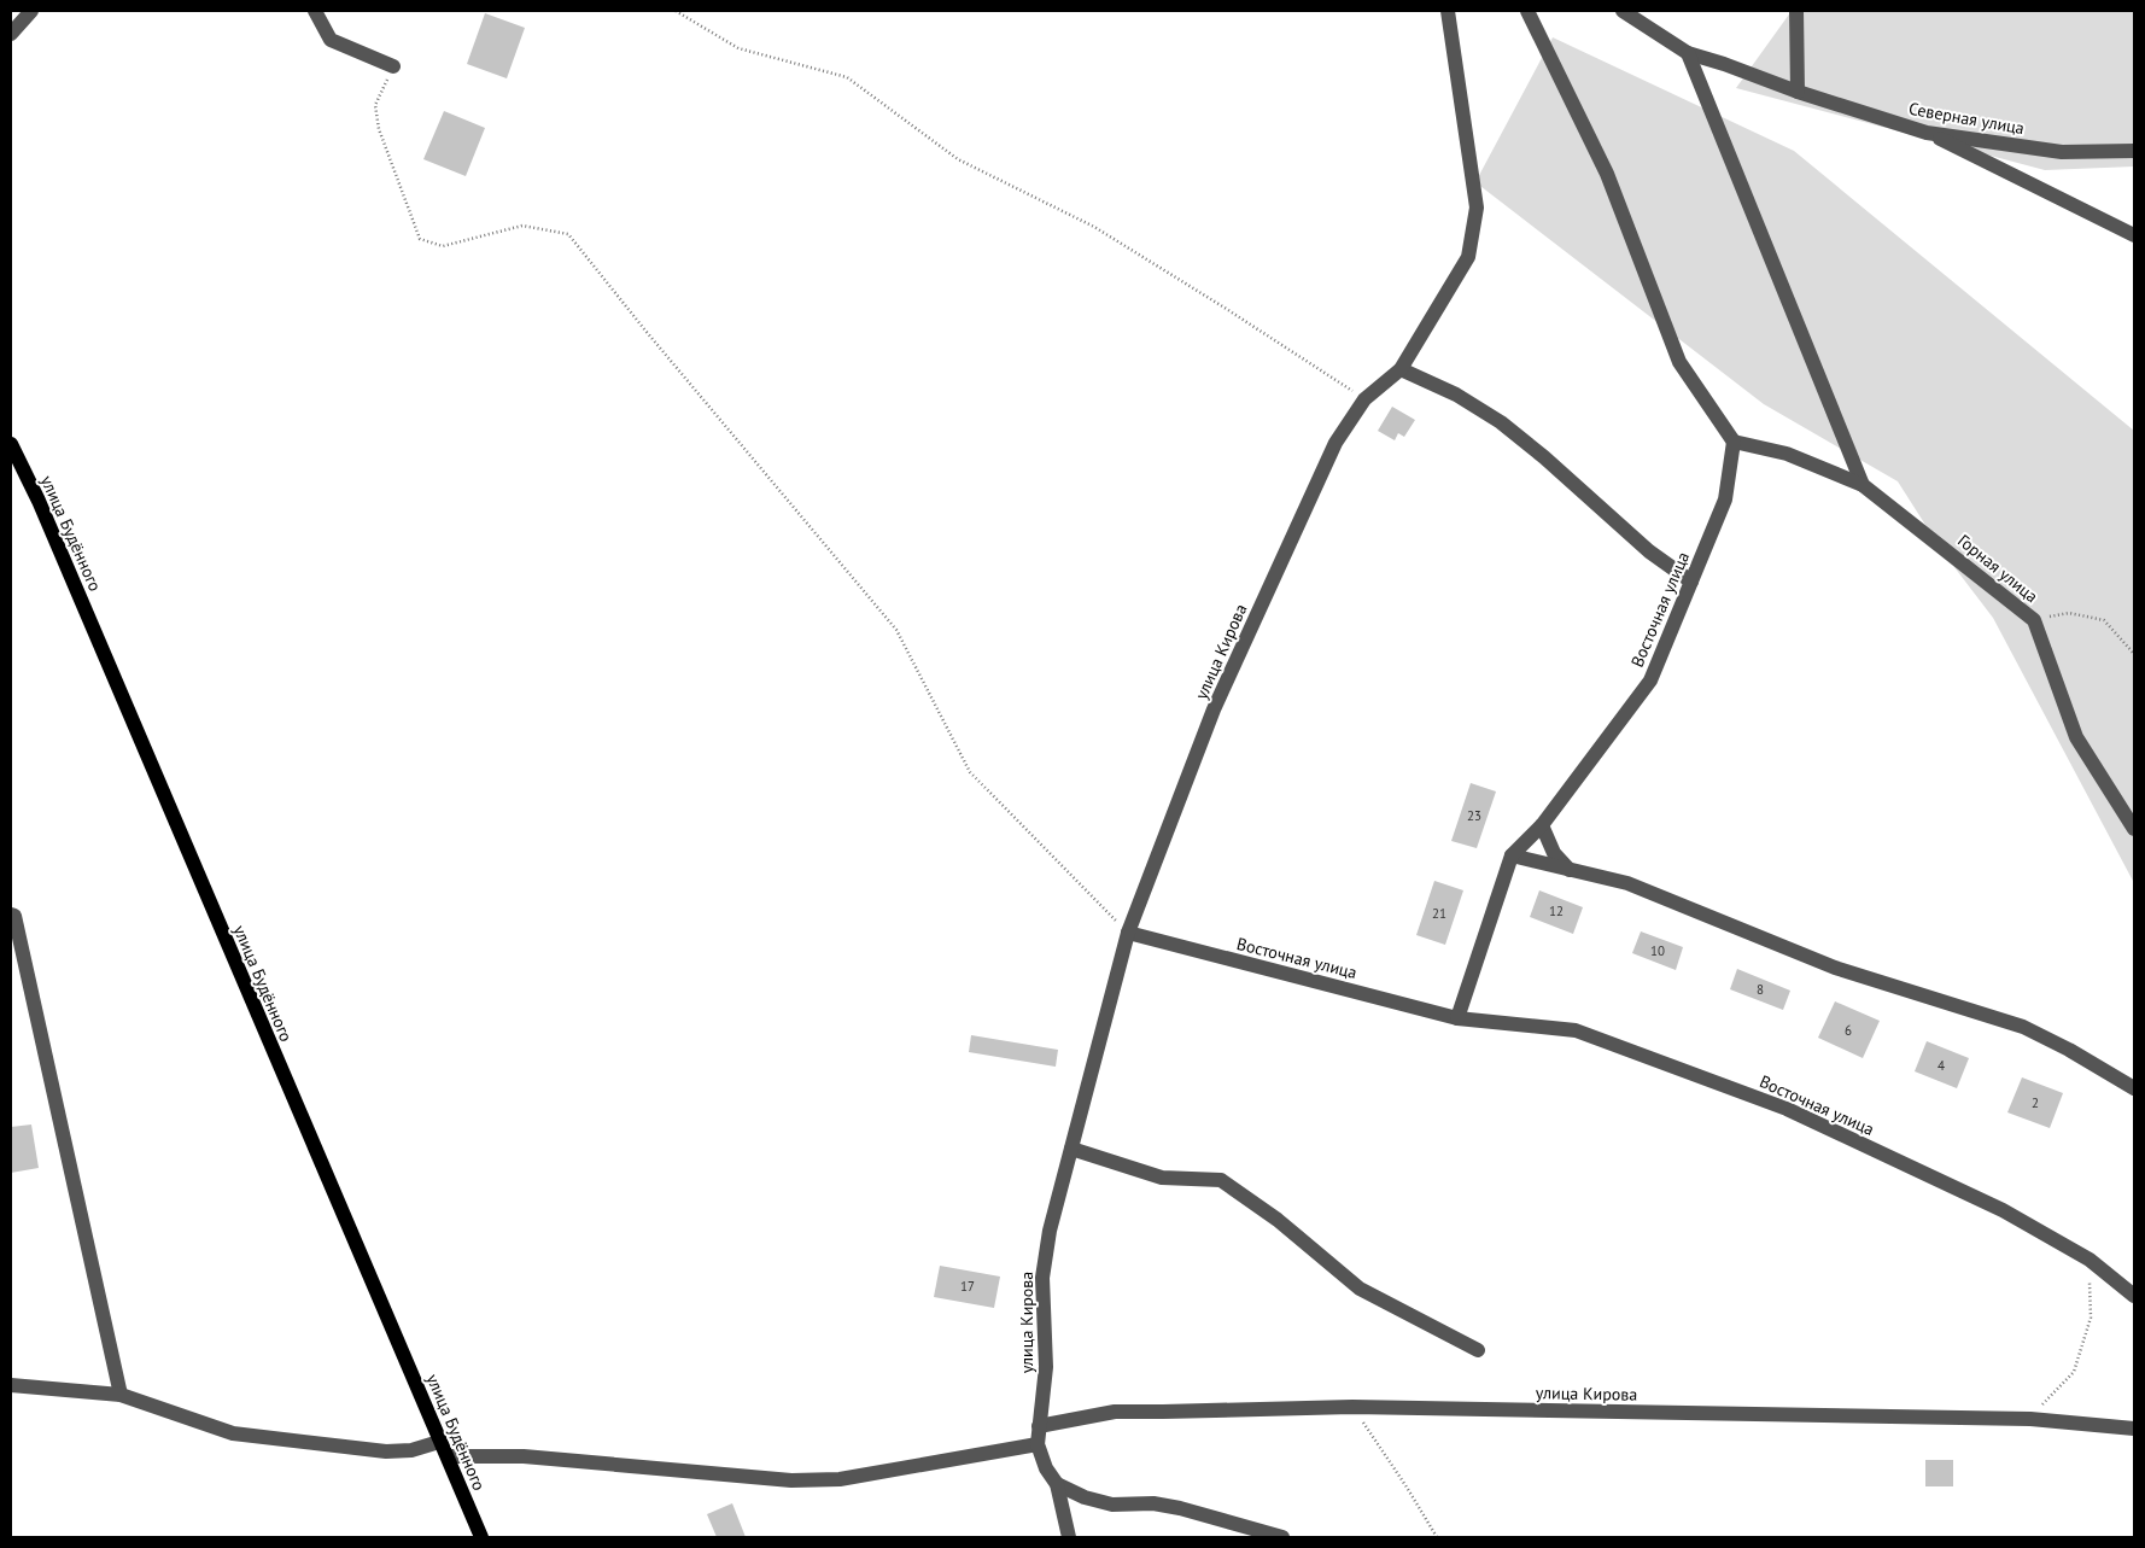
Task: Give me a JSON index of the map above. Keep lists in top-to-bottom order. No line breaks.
{"streets":{"main road":["улица Будённого"],"street":["Северная улица","Горная улица","Восточная улица","улица Кирова"]},"crossings":[["Горная улица","Восточная улица"],["Восточная улица","улица Кирова"]],"house_numbers":["23","12","21","10","8","6","4","2","17"]}
